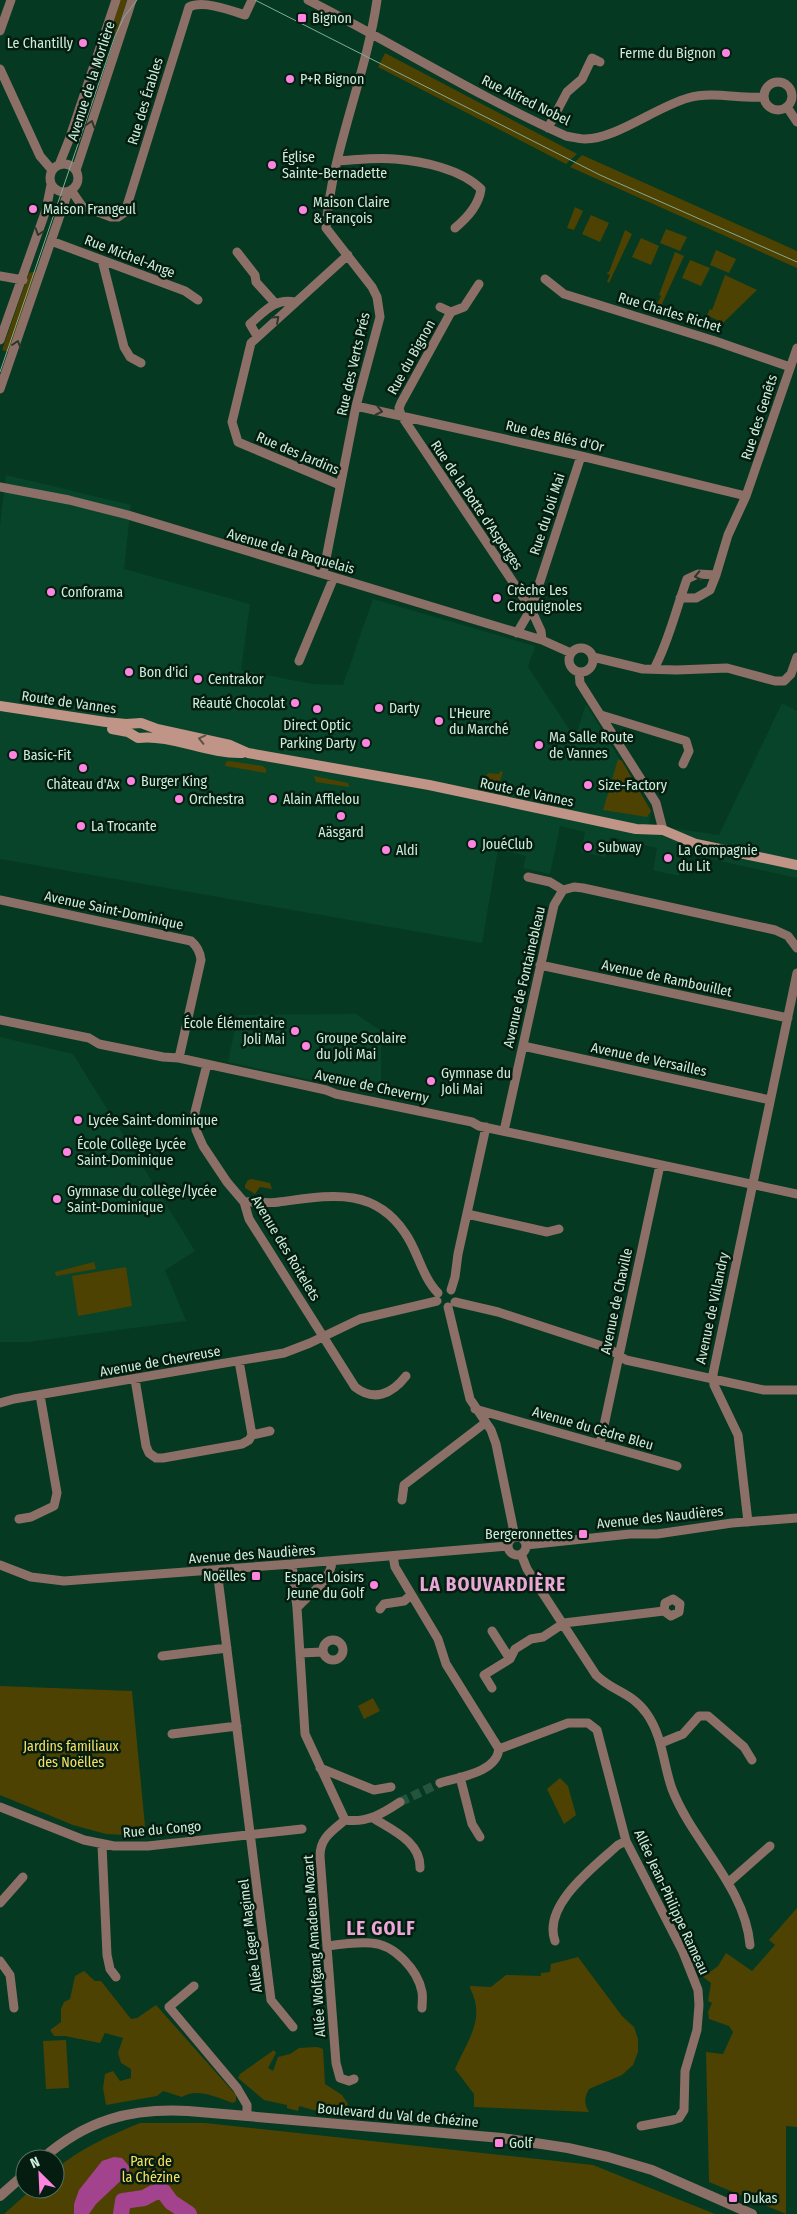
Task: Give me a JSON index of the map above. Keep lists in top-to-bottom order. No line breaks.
{"streets":{"main road":["Route de Vannes"],"street":["Avenue de la Morlière","Rue Alfred Nobel","Rue des Érables","Rue Michel-Ange","Rue Charles Richet","Rue du Bignon","Rue des Verts Prés","Rue des Genêts","Rue des Blés d'Or","Rue des Jardins","Rue de la Botte d'Asperges","Rue du Joli Mai","Avenue de la Paquelais","Avenue Saint-Dominique","Avenue de Fontainebleau","Avenue de Rambouillet","Avenue de Versailles","Avenue de Cheverny","Avenue des Roitelets","Avenue de Chaville","Avenue de Villandry","Avenue de Chevreuse","Avenue du Cèdre Bleu","Avenue des Naudières","Rue du Congo","Allée Jean-Philippe Rameau","Allée Léger Magimel","Allée Wolfgang Amadeus Mozart","Boulevard du Val de Chézine"]},"crossings":[["Avenue de la Morlière","Rue des Érables"],["Rue Alfred Nobel","Rue des Verts Prés"],["Rue Charles Richet","Rue des Genêts"],["Rue du Bignon","Rue des Blés d'Or"],["Rue du Bignon","Rue de la Botte d'Asperges"],["Rue des Verts Prés","Rue des Blés d'Or"],["Rue des Verts Prés","Rue des Jardins"],["Rue des Verts Prés","Avenue de la Paquelais"],["Rue des Genêts","Rue des Blés d'Or"],["Rue des Blés d'Or","Rue de la Botte d'Asperges"],["Rue des Blés d'Or","Rue du Joli Mai"],["Rue de la Botte d'Asperges","Rue du Joli Mai"],["Rue de la Botte d'Asperges","Avenue de la Paquelais"],["Avenue Saint-Dominique","Avenue de Cheverny"],["Avenue de Fontainebleau","Avenue de Rambouillet"],["Avenue de Fontainebleau","Avenue de Versailles"],["Avenue de Fontainebleau","Avenue de Cheverny"],["Avenue de Cheverny","Avenue des Roitelets"],["Avenue de Cheverny","Avenue de Chaville"],["Avenue de Cheverny","Avenue de Villandry"],["Avenue des Roitelets","Avenue de Chevreuse"],["Avenue de Chaville","Avenue du Cèdre Bleu"],["Avenue de Villandry","Avenue des Naudières"],["Avenue des Naudières","Allée Léger Magimel"],["Rue du Congo","Allée Léger Magimel"]],"districts":["LA BOUVARDIÈRE","LE GOLF"],"parks":["Jardins familiaux des Noëlles","Parc de la Chézine"],"places":{"transit":["Bignon","Bergeronnettes","Noëlles","Golf","Dukas"],"other":["Le Chantilly","Ferme du Bignon","P+R Bignon","Église Sainte-Bernadette","Maison Frangeul","Maison Claire & François","Conforama","Crèche Les Croquignoles","Bon d'ici","Centrakor","Réauté Chocolat","Darty","Direct Optic","L'Heure du Marché","Parking Darty","Ma Salle Route de Vannes","Basic-Fit","Château d'Ax","Burger King","Size-Factory","Orchestra","Alain Afflelou","Aäsgard","La Trocante","JouéClub","Subway","Aldi","La Compagnie du Lit","École Élémentaire Joli Mai","Groupe Scolaire du Joli Mai","Gymnase du Joli Mai","Lycée Saint-dominique","École Collège Lycée Saint-Dominique","Gymnase du collège/lycée Saint-Dominique","Espace Loisirs Jeune du Golf"]},"north":"top left"}
